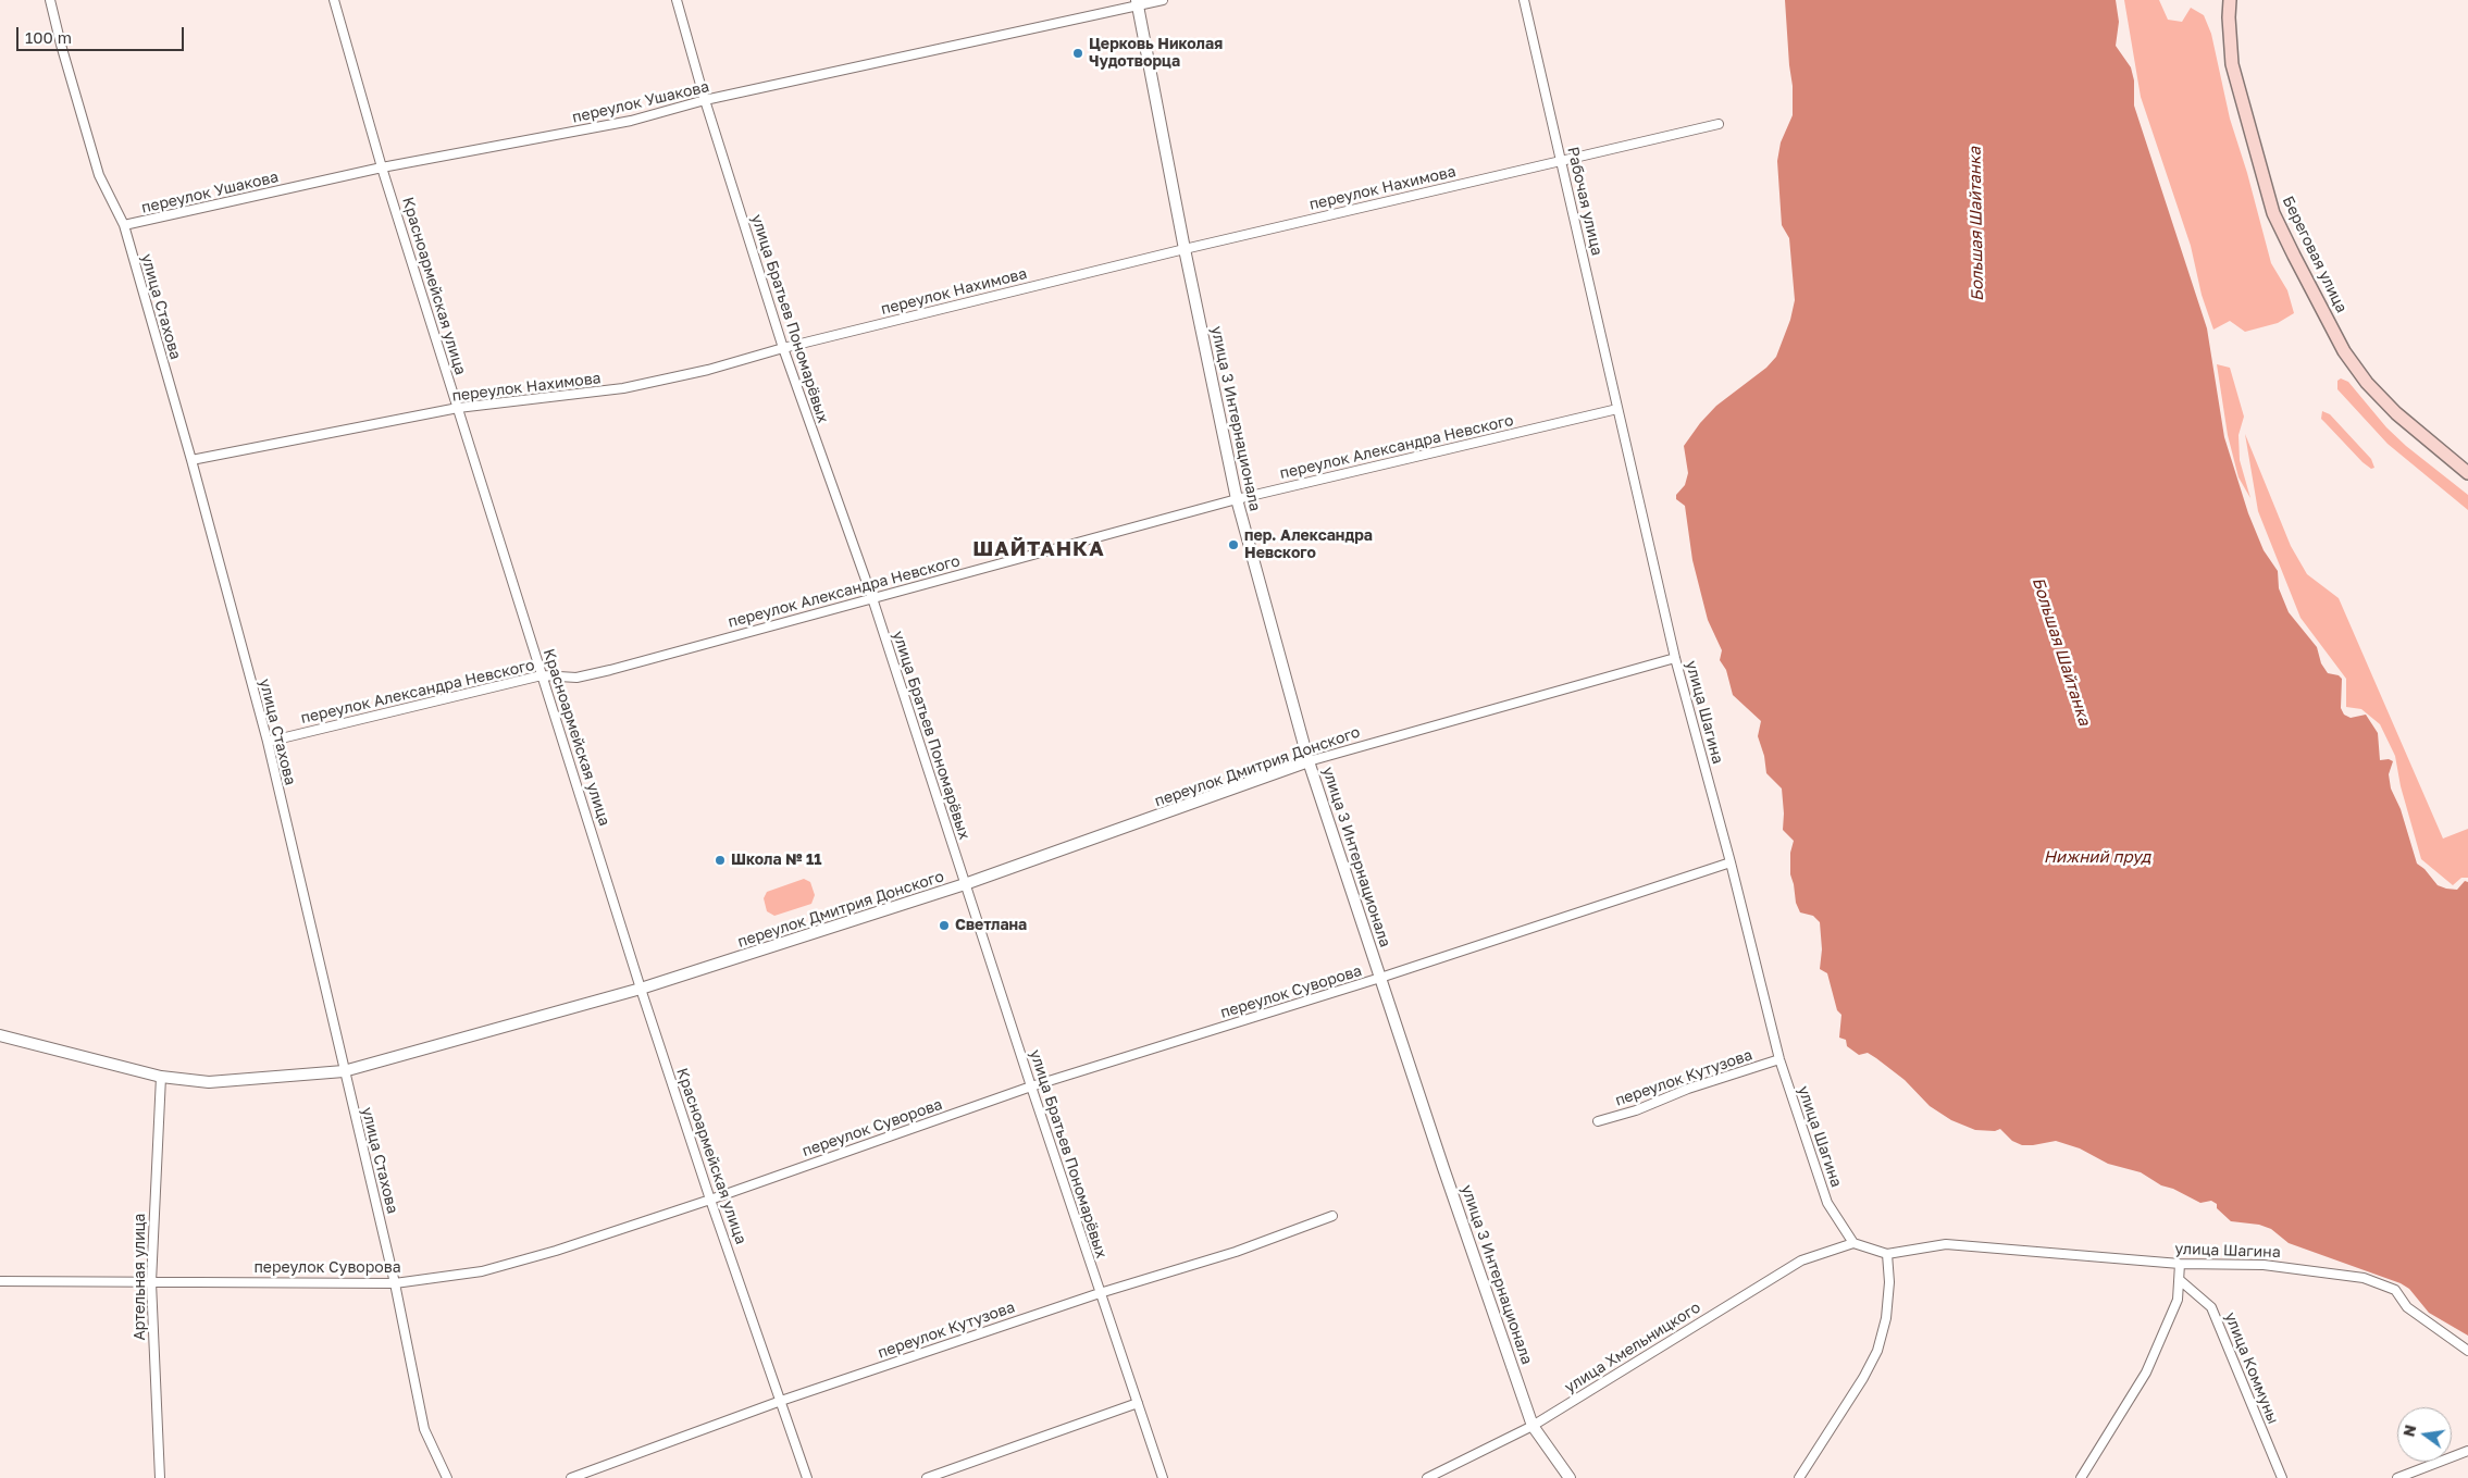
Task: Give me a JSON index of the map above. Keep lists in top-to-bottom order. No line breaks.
{"streets":{"main road":["Береговая улица"],"street":["переулок Ушакова","переулок Нахимова","Рабочая улица","Красноармейская улица","улица Стахова","улица Братьев Пономарёвых","улица 3 Интернационала","переулок Александра Невского","улица Шагина","переулок Дмитрия Донского","переулок Суворова","переулок Кутузова","Артельная улица","улица Хмельницкого","улица Коммуны"]},"crossings":[["переулок Ушакова","Красноармейская улица"],["переулок Ушакова","улица Стахова"],["переулок Ушакова","улица Братьев Пономарёвых"],["переулок Ушакова","улица 3 Интернационала"],["переулок Нахимова","Рабочая улица"],["переулок Нахимова","Красноармейская улица"],["переулок Нахимова","улица Стахова"],["переулок Нахимова","улица Братьев Пономарёвых"],["переулок Нахимова","улица 3 Интернационала"],["Рабочая улица","переулок Александра Невского"],["Рабочая улица","улица Шагина"],["Красноармейская улица","переулок Александра Невского"],["Красноармейская улица","переулок Дмитрия Донского"],["Красноармейская улица","переулок Суворова"],["Красноармейская улица","переулок Кутузова"],["улица Стахова","переулок Александра Невского"],["улица Стахова","переулок Дмитрия Донского"],["улица Стахова","переулок Суворова"],["улица Братьев Пономарёвых","переулок Александра Невского"],["улица Братьев Пономарёвых","переулок Дмитрия Донского"],["улица Братьев Пономарёвых","переулок Суворова"],["улица Братьев Пономарёвых","переулок Кутузова"],["улица 3 Интернационала","переулок Александра Невского"],["улица 3 Интернационала","переулок Дмитрия Донского"],["улица 3 Интернационала","переулок Суворова"],["улица 3 Интернационала","улица Хмельницкого"],["переулок Александра Невского","улица Шагина"],["улица Шагина","переулок Дмитрия Донского"],["улица Шагина","переулок Суворова"],["улица Шагина","переулок Кутузова"],["улица Шагина","улица Хмельницкого"],["переулок Дмитрия Донского","Артельная улица"],["переулок Суворова","Артельная улица"]],"districts":["ШАЙТАНКА"],"water":["Большая Шайтанка","Нижний пруд"],"places":["Церковь Николая Чудотворца","пер. Александра Невского","Школа № 11","Светлана"],"scale_bar":"100 m","north":"left"}
